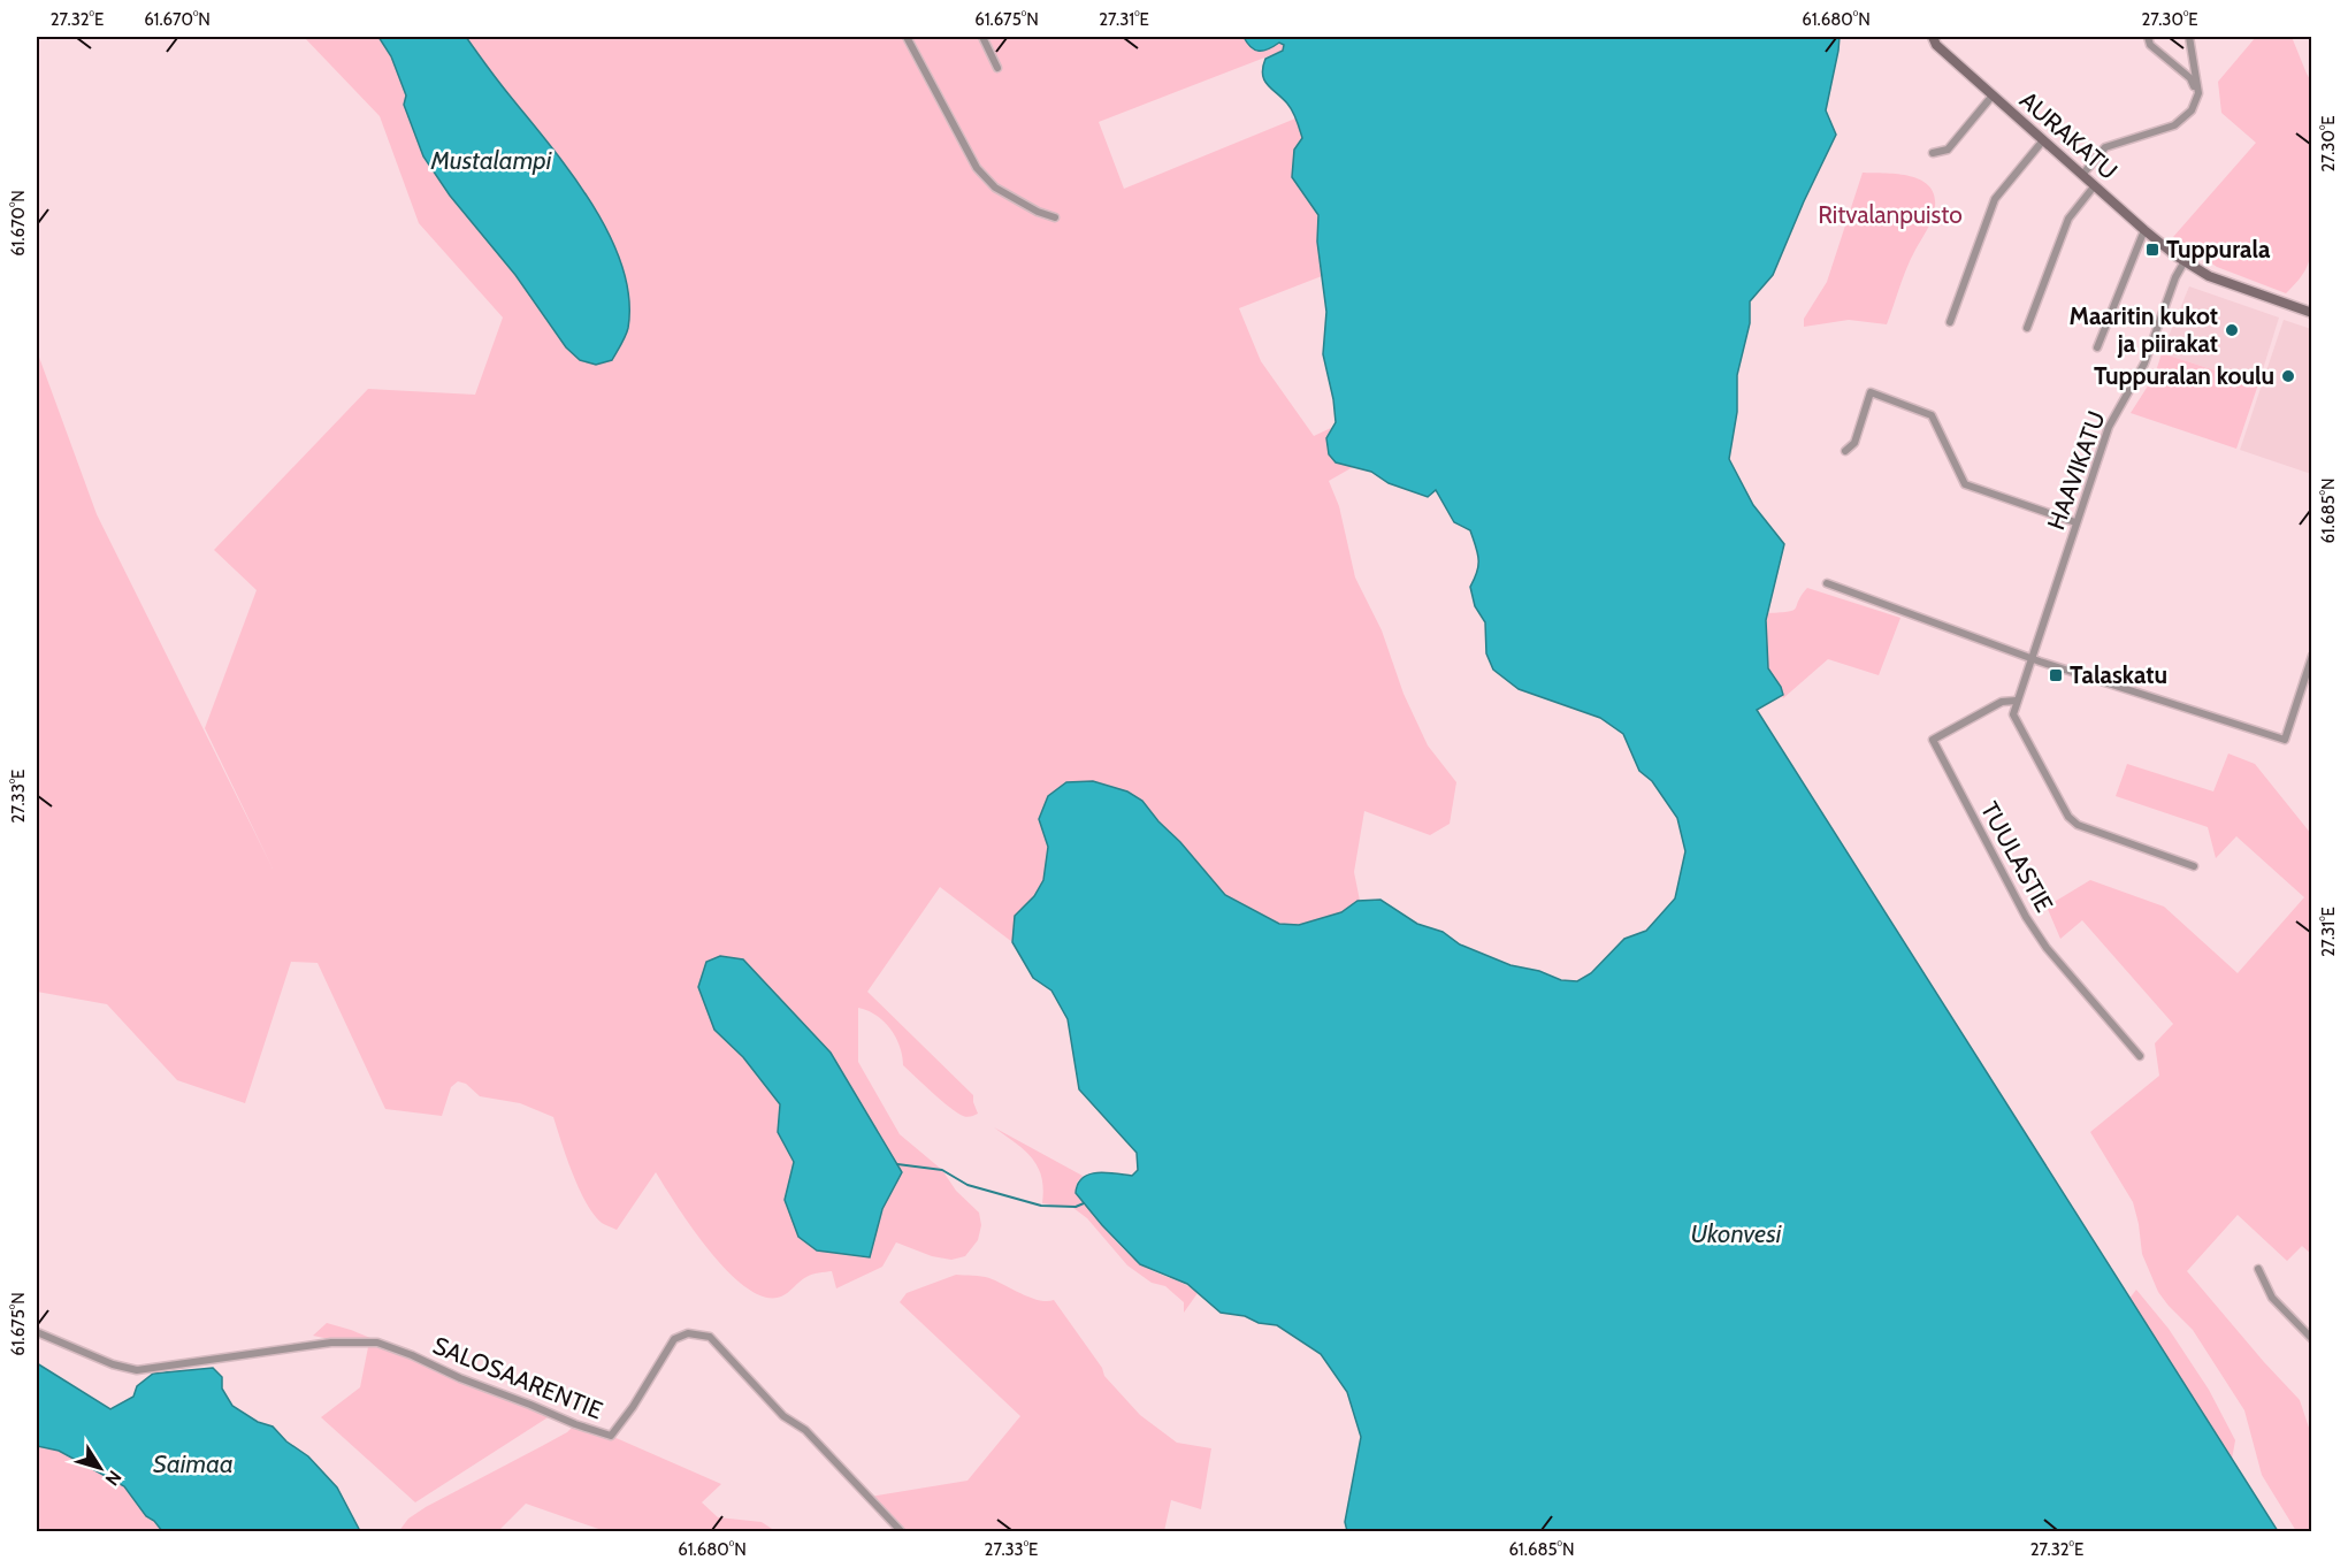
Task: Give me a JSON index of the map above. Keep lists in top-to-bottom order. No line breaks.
{"streets":{"street":["AURAKATU","HAAVIKATU","TUULASTIE","SALOSAARENTIE"]},"crossings":[["AURAKATU","HAAVIKATU"],["HAAVIKATU","TUULASTIE"]],"water":["Mustalampi","Ukonvesi","Saimaa"],"parks":["Ritvalanpuisto"],"places":{"transit":["Tuppurala","Talaskatu"],"other":["Maaritin kukot ja piirakat","Tuppuralan koulu"]},"north":"bottom right","coordinates":["27.32°E","61.670°N","61.675°N","27.31°E","61.680°N","27.30°E","61.685°N","27.33°E"]}
